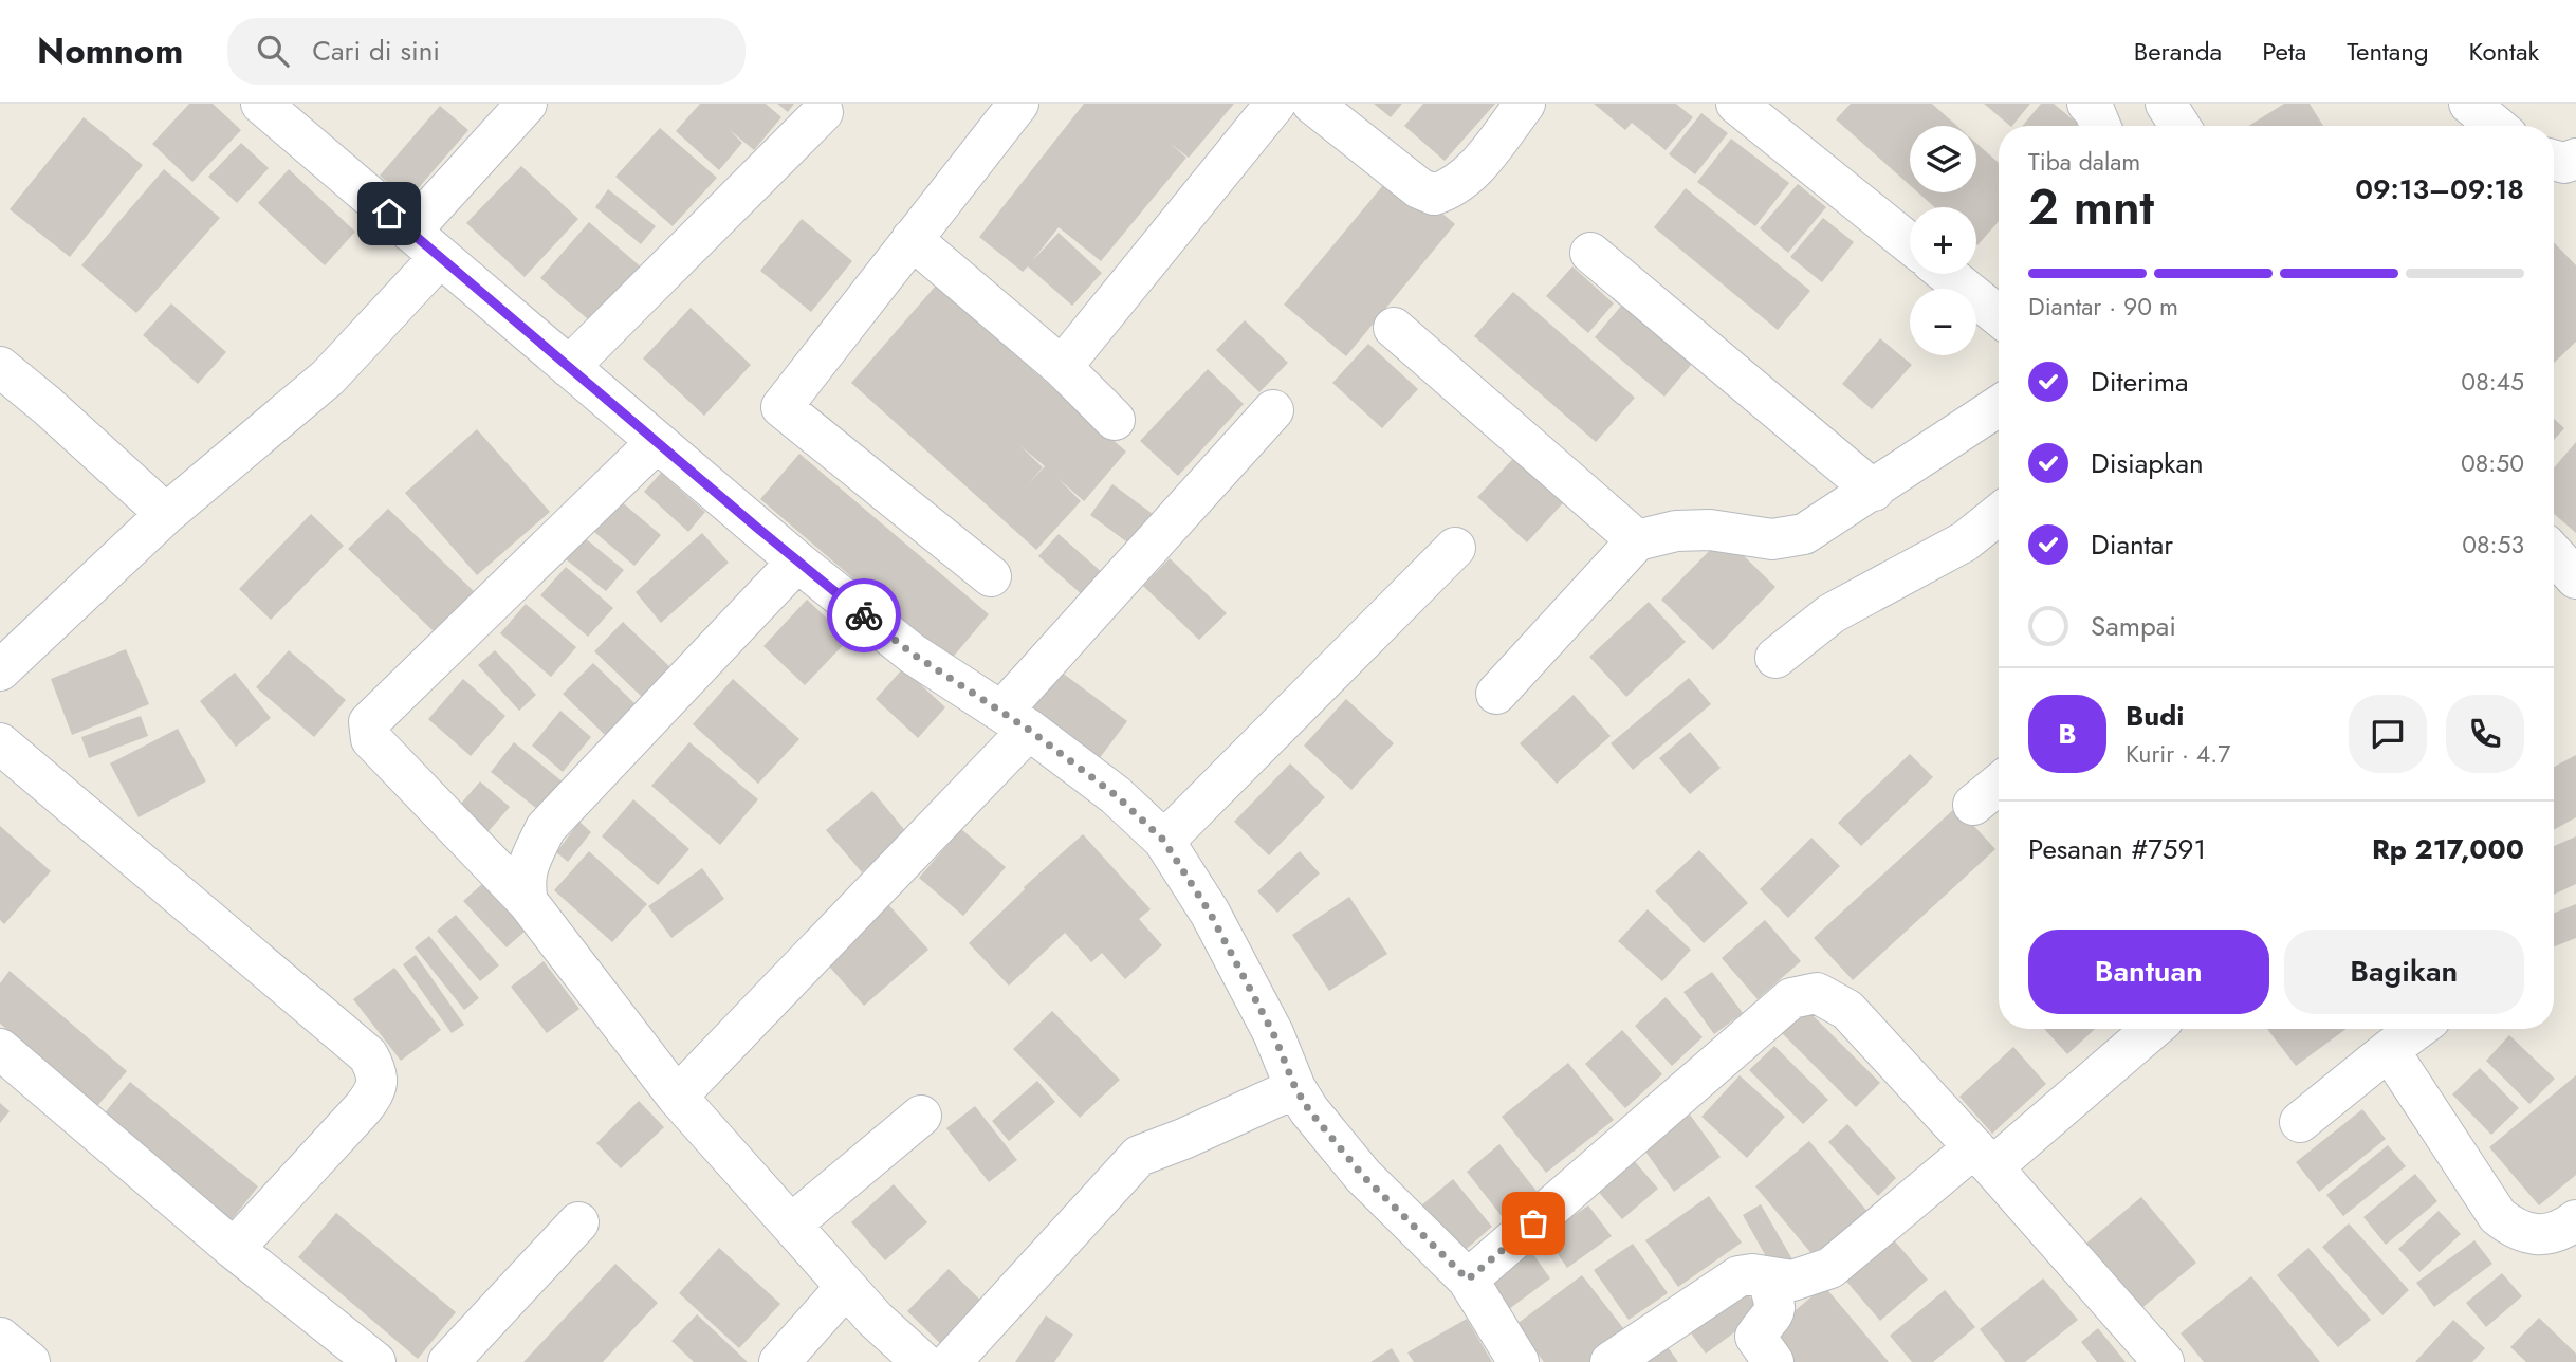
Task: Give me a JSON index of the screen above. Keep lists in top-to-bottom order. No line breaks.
{"page":{"header":"Nomnom","search":"Cari di sini","nav":["Beranda","Peta","Tentang","Kontak"],"map_buttons":["+","−"],"heading":["2 mnt","Tiba dalam","09:13–09:18"],"panel":["Budi","Kurir · 4.7","Pesanan #7591","Rp 217,000"],"bar":"Diantar · 90 m","list":[["Diterima","08:45"],["Disiapkan","08:50"],["Diantar","08:53"],"Sampai"],"round":"B","buttons":["Bantuan","Bagikan"]}}
